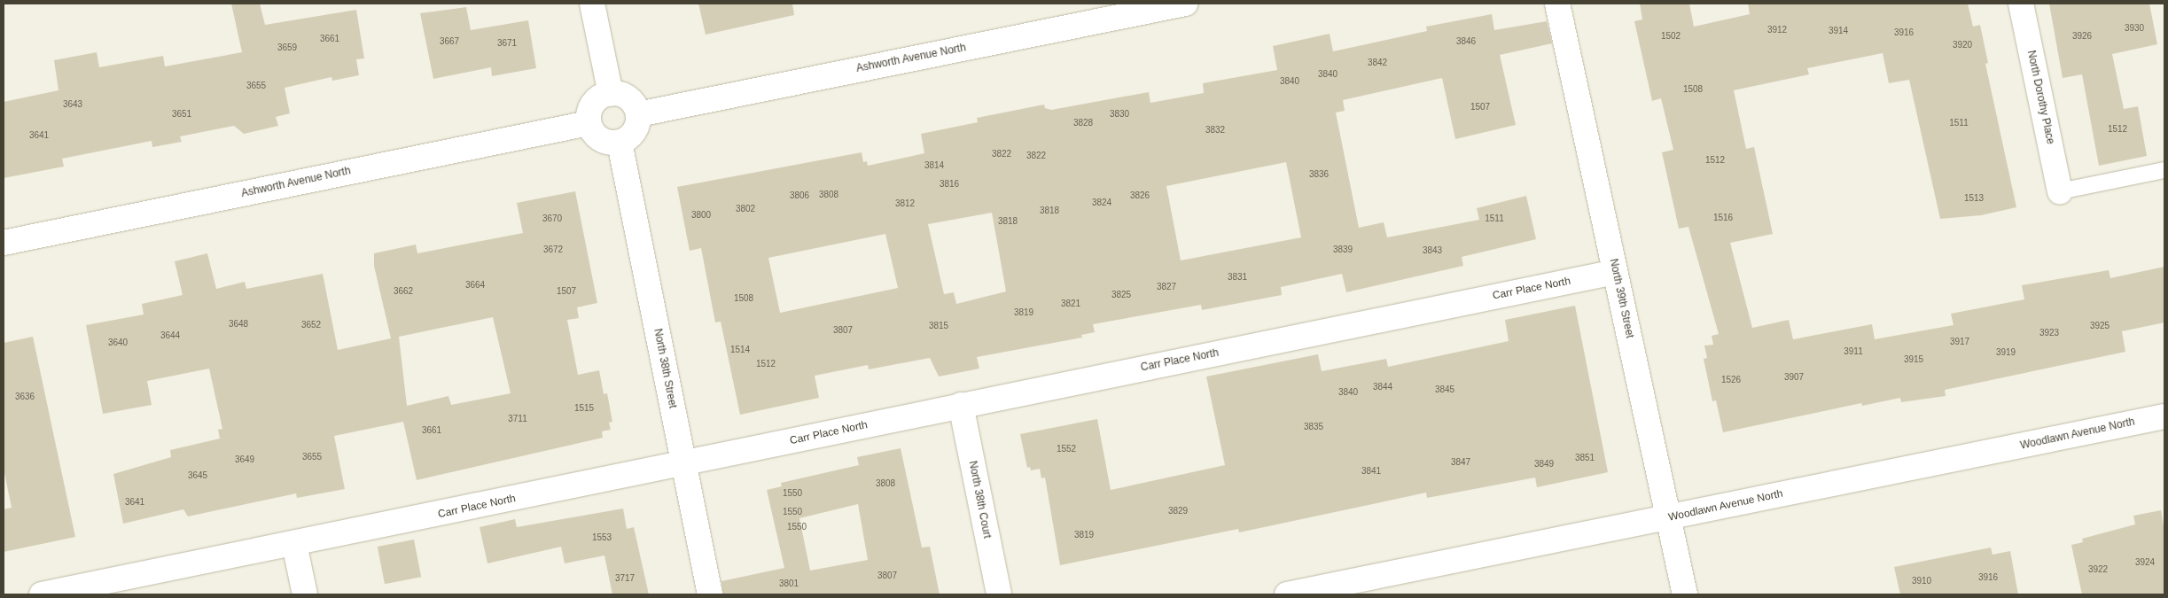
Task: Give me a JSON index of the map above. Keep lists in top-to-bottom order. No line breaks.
{"streets":{"street":["Ashworth Avenue North","North Dorothy Place","Carr Place North","North 39th Street","North 38th Street","Woodlawn Avenue North","North 38th Court"]},"crossings":[["Ashworth Avenue North","North 38th Street"],["Carr Place North","North 39th Street"],["Carr Place North","North 38th Street"],["Carr Place North","North 38th Court"],["North 39th Street","Woodlawn Avenue North"]],"house_numbers":["3930","3912","3914","3916","1502","3926","3661","3667","3846","3671","3920","3659","3842","3840","3840","3655","1508","3643","1507","3651","3830","3828","1511","1512","3832","3641","3822","3822","1512","3814","3836","3816","3808","3806","3826","1513","3824","3812","3802","3818","3800","1516","3670","1511","3818","3672","3839","3843","3831","3664","3827","3662","1507","3825","1508","3821","3819","3648","3652","3815","3925","3807","3923","3644","3917","3640","1514","3911","3919","3915","1512","3907","1526","3844","3845","3840","3636","1515","3711","3835","3661","1552","3655","3851","3649","3847","3849","3841","3645","3808","1550","3641","3829","1550","1550","3819","1553","3924","3922","3807","3916","3717","3910","3801"]}
